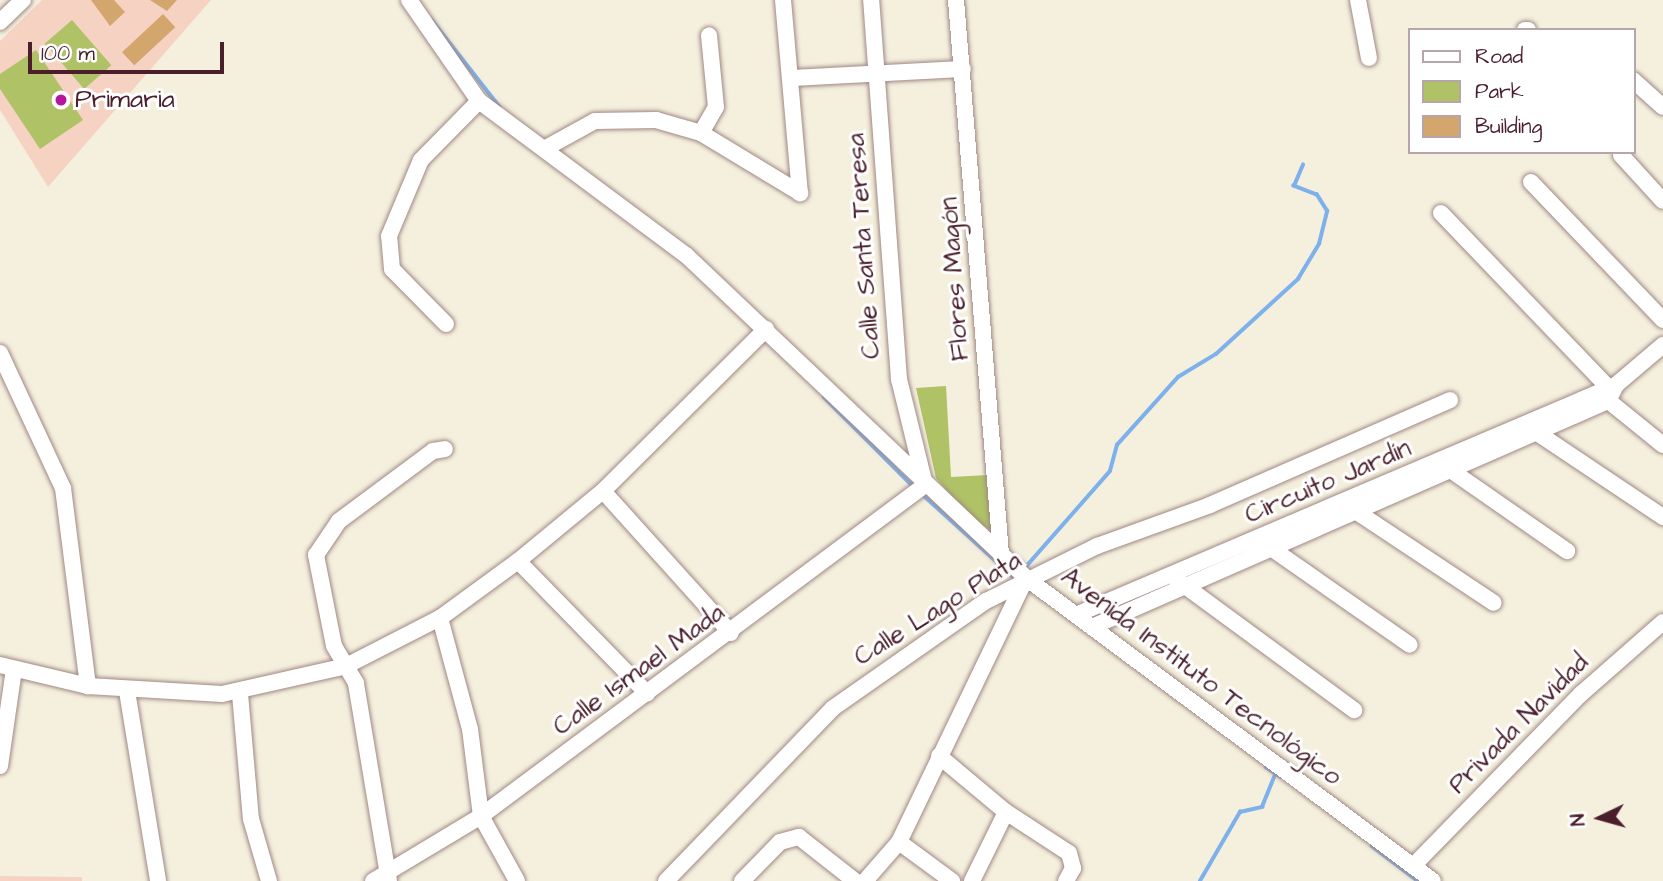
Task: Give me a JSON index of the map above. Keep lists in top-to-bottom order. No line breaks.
{"streets":{"street":["Calle Santa Teresa","Flores Magón","Circuito Jardín","Calle Lago Plata","Calle Ismael Mada","Avenida Instituto Tecnológico","Privada Navidad"]},"crossings":[["Calle Santa Teresa","Calle Ismael Mada"],["Calle Santa Teresa","Avenida Instituto Tecnológico"],["Flores Magón","Avenida Instituto Tecnológico"],["Circuito Jardín","Avenida Instituto Tecnológico"],["Calle Lago Plata","Avenida Instituto Tecnológico"],["Calle Ismael Mada","Avenida Instituto Tecnológico"],["Avenida Instituto Tecnológico","Privada Navidad"]],"places":["Primaria"],"legend":["Road","Park","Building"],"scale_bar":"100 m","north":"left"}
